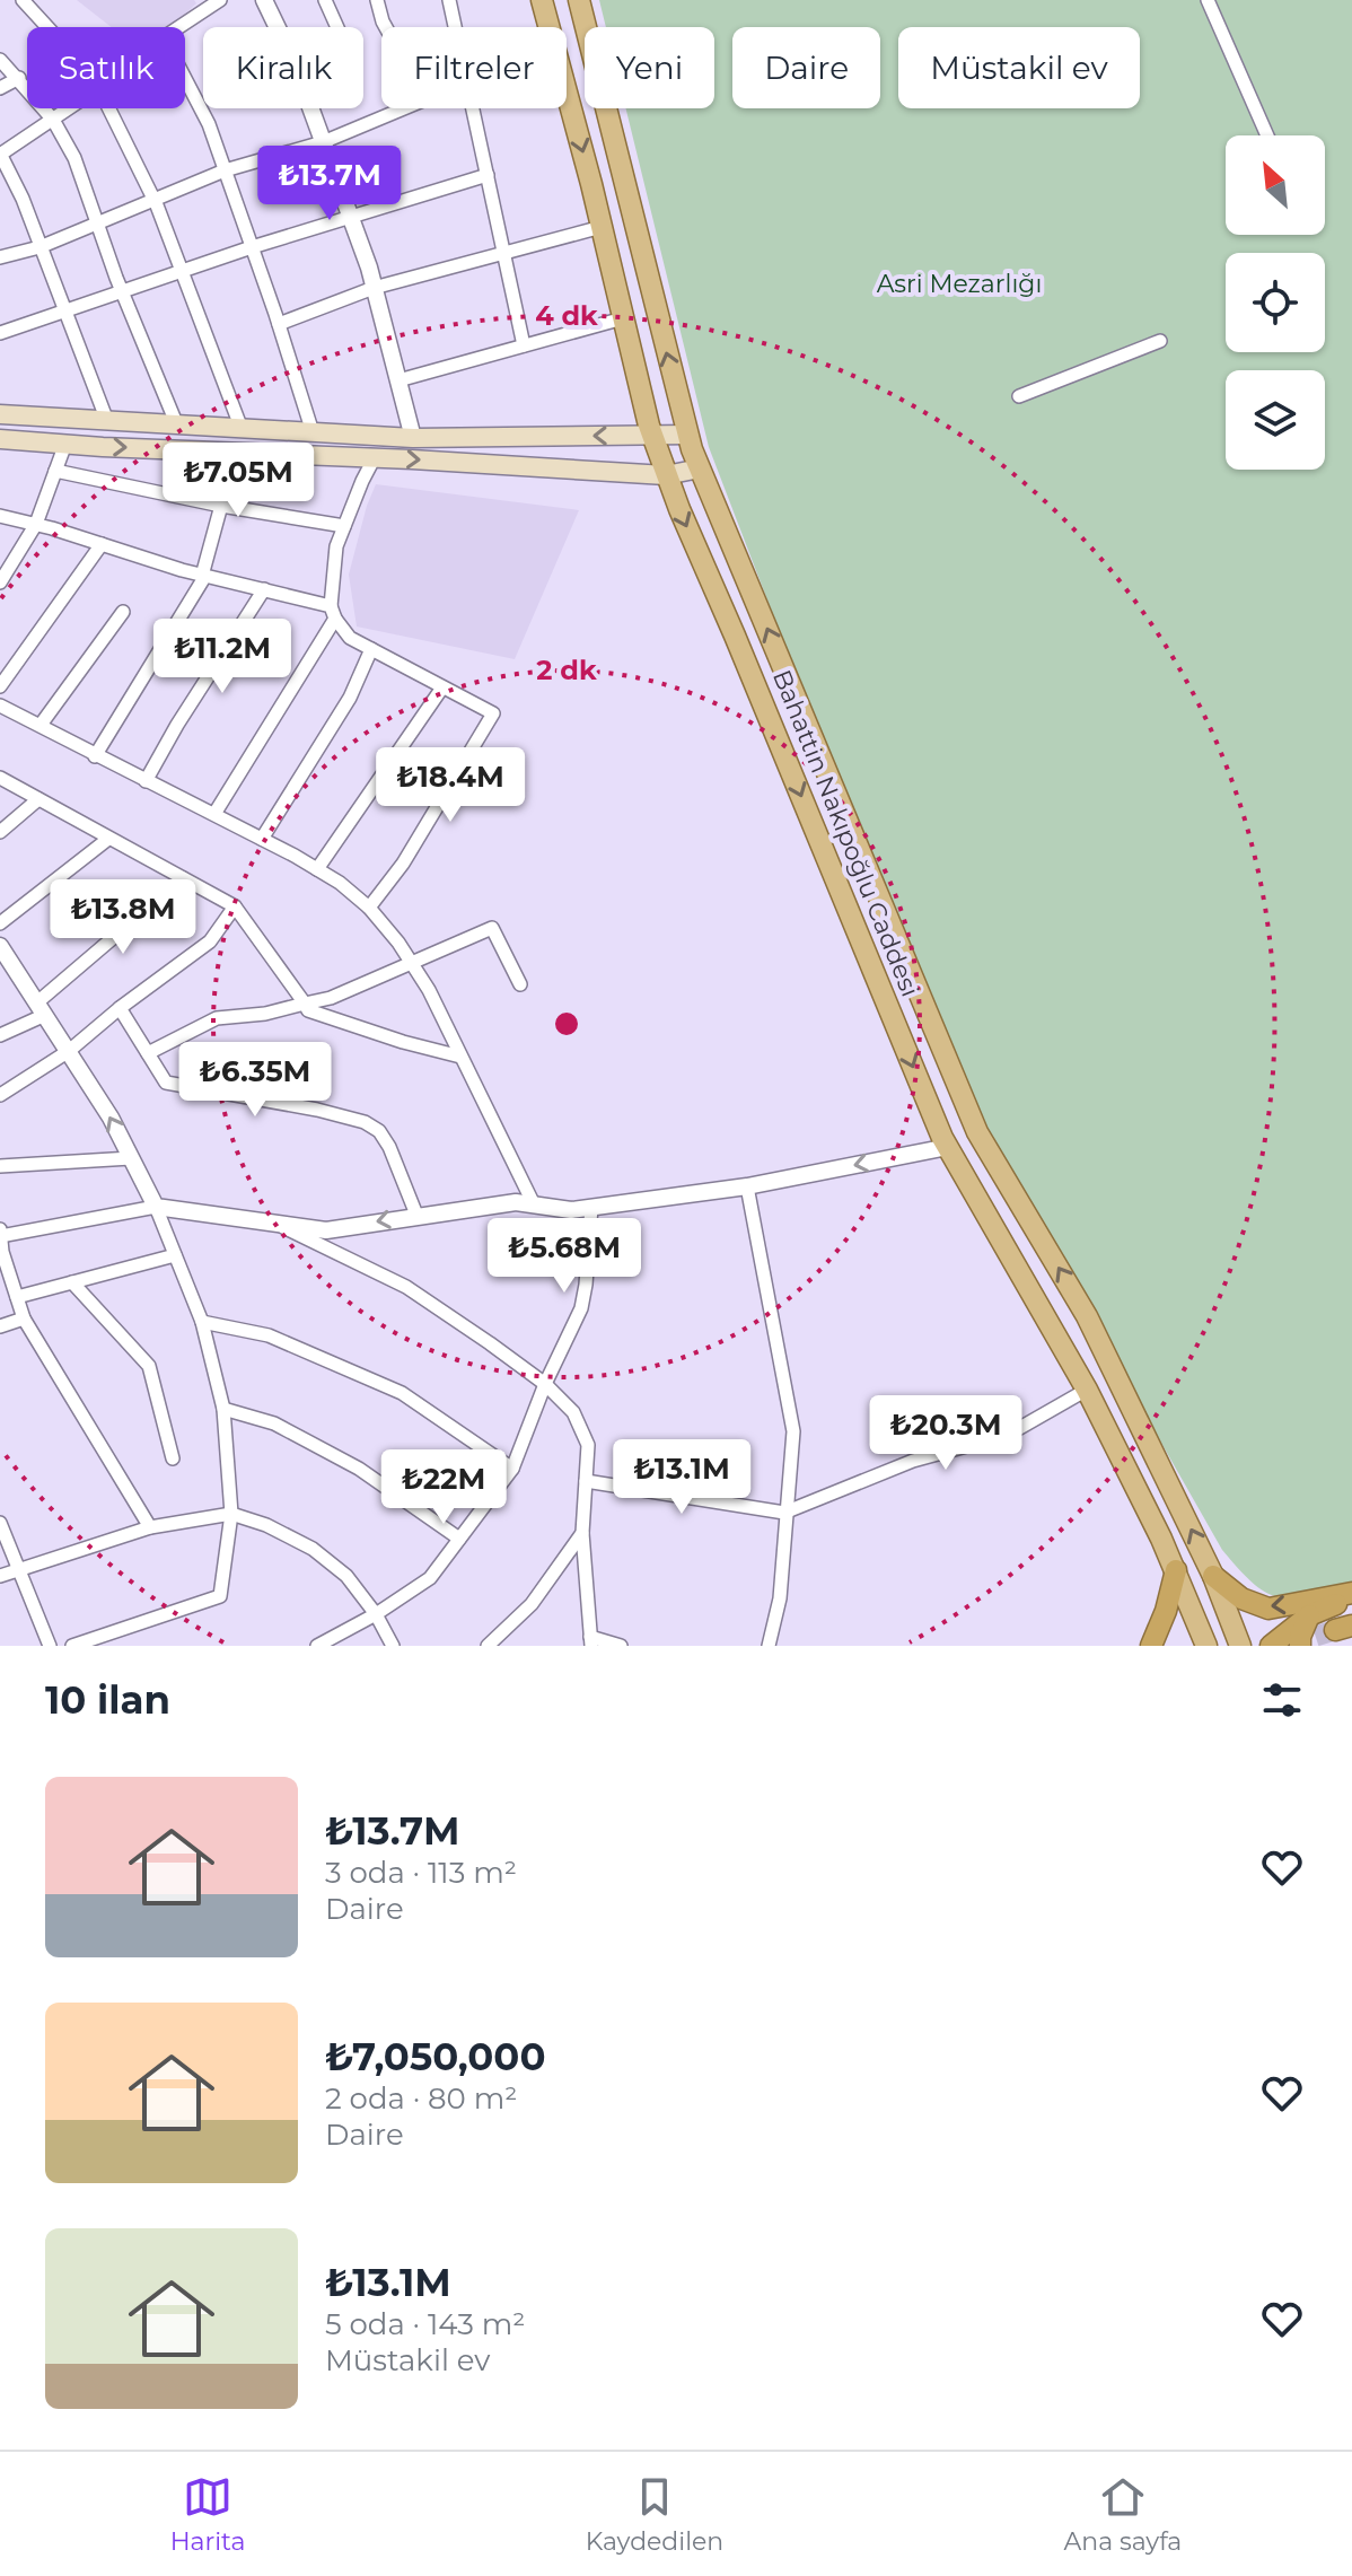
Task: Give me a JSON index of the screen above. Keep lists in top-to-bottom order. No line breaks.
{"streets":{"main road":["Bahattin Nakıpoğlu Caddesi"]},"parks":["Asri Mezarlığı"],"north":"top left","page":{"chip":["Satılık","Kiralık","Filtreler","Yeni","Daire","Müstakil ev"],"price":["₺13.7M","₺7.05M","₺11.2M","₺18.4M","₺13.8M","₺6.35M","₺5.68M","₺20.3M","₺13.1M","₺22M"],"heading":"10 ilan","list":[{"name":"₺13.7M","note":"3 oda · 113 m² · Daire"},{"name":"₺7,050,000","note":"2 oda · 80 m² · Daire"},{"name":"₺13.1M","note":"5 oda · 143 m² · Müstakil ev"}],"tabs":["Harita","Kaydedilen","Ana sayfa"]},"rings":["4 dk","2 dk"]}
